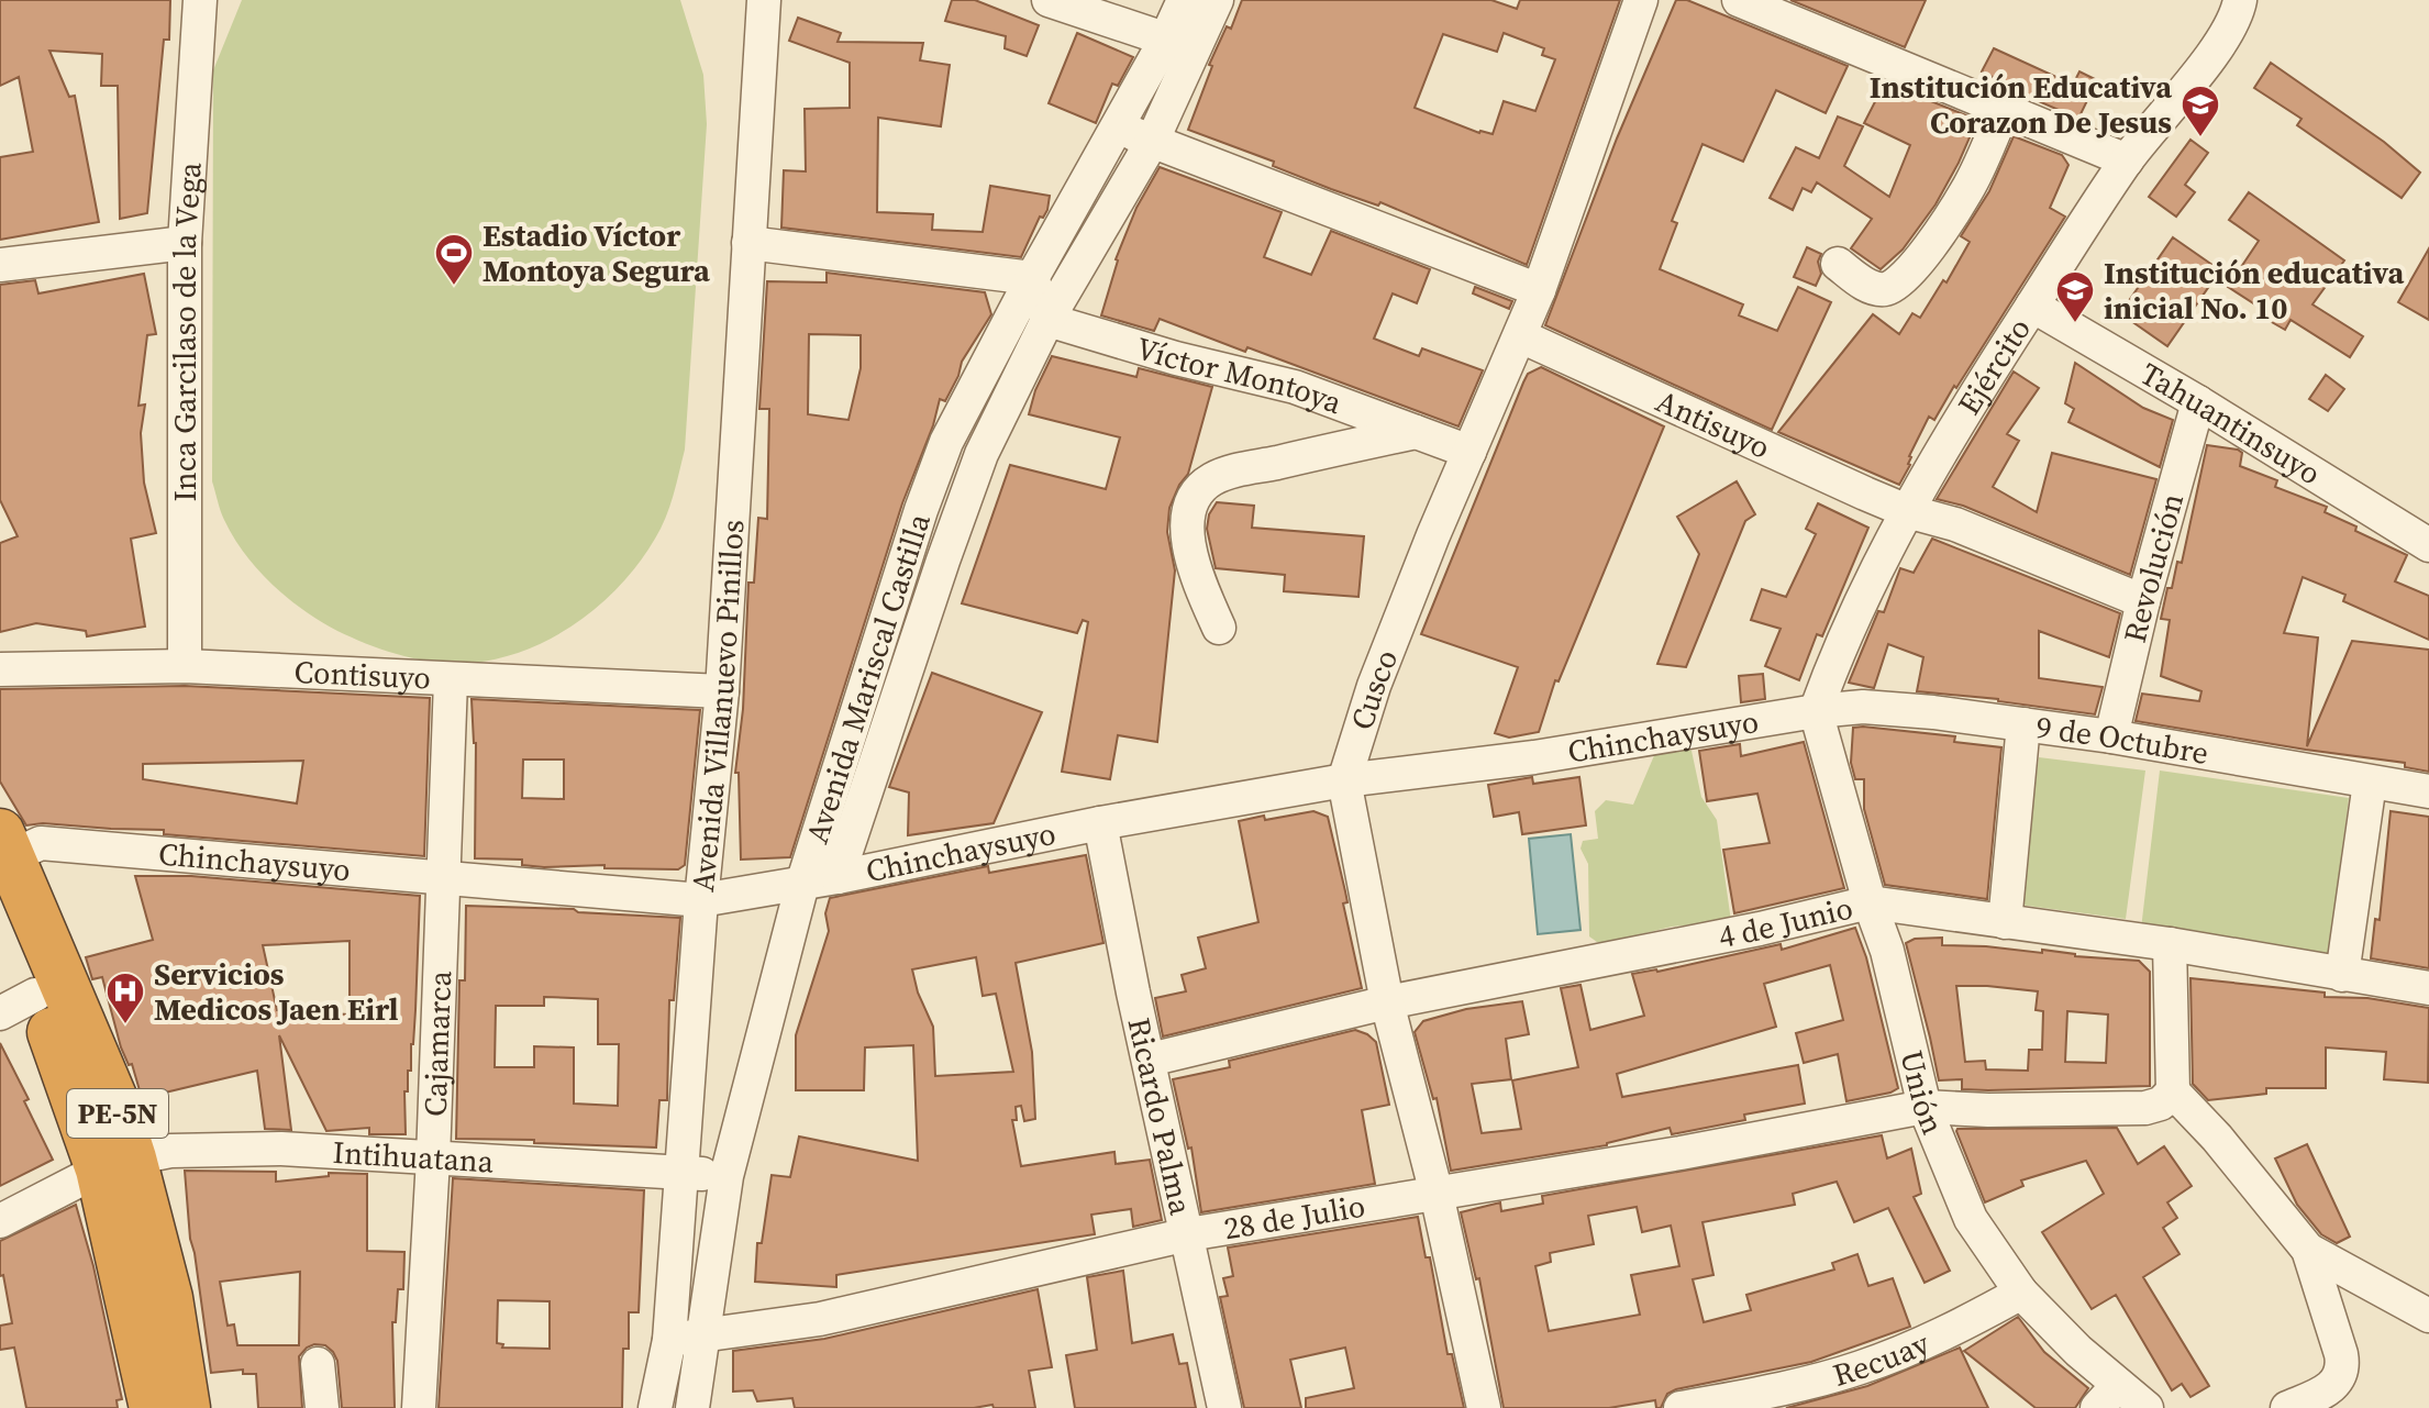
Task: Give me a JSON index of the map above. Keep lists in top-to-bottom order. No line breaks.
{"streets":{"highway":["PE-5N"],"street":["Inca Garcilaso de la Vega","Ejército","Víctor Montoya","Antisuyo","Tahuantinsuyo","Revolución","Contisuyo","Avenida Mariscal Castilla","Cusco","Avenida Villanuevo Pinillos","Chinchaysuyo","9 de Octubre","4 de Junio","Cajamarca","Unión","Ricardo Palma","Intihuatana","28 de Julio","Recuay"]},"crossings":[["Inca Garcilaso de la Vega","Contisuyo"],["Ejército","Antisuyo"],["Ejército","Tahuantinsuyo"],["Ejército","Chinchaysuyo"],["Ejército","9 de Octubre"],["Ejército","Unión"],["Víctor Montoya","Avenida Mariscal Castilla"],["Víctor Montoya","Cusco"],["Antisuyo","Revolución"],["Antisuyo","Cusco"],["Tahuantinsuyo","Revolución"],["Revolución","9 de Octubre"],["Contisuyo","Avenida Villanuevo Pinillos"],["Contisuyo","Cajamarca"],["Avenida Mariscal Castilla","Chinchaysuyo"],["Avenida Mariscal Castilla","Intihuatana"],["Avenida Mariscal Castilla","28 de Julio"],["Cusco","Chinchaysuyo"],["Cusco","4 de Junio"],["Cusco","28 de Julio"],["Avenida Villanuevo Pinillos","Chinchaysuyo"],["Avenida Villanuevo Pinillos","Intihuatana"],["Avenida Villanuevo Pinillos","28 de Julio"],["Chinchaysuyo","9 de Octubre"],["Chinchaysuyo","Cajamarca"],["Chinchaysuyo","Unión"],["Chinchaysuyo","PE-5N"],["Chinchaysuyo","Ricardo Palma"],["9 de Octubre","Unión"],["4 de Junio","Unión"],["4 de Junio","Ricardo Palma"],["Cajamarca","Intihuatana"],["Unión","28 de Julio"],["Unión","Recuay"],["PE-5N","Intihuatana"],["Ricardo Palma","28 de Julio"]],"places":{"school or university":["Institución Educativa Corazon De Jesus","Institución educativa inicial No. 10"],"sports":["Estadio Víctor Montoya Segura"],"hospital":["Servicios Medicos Jaen Eirl"]}}
